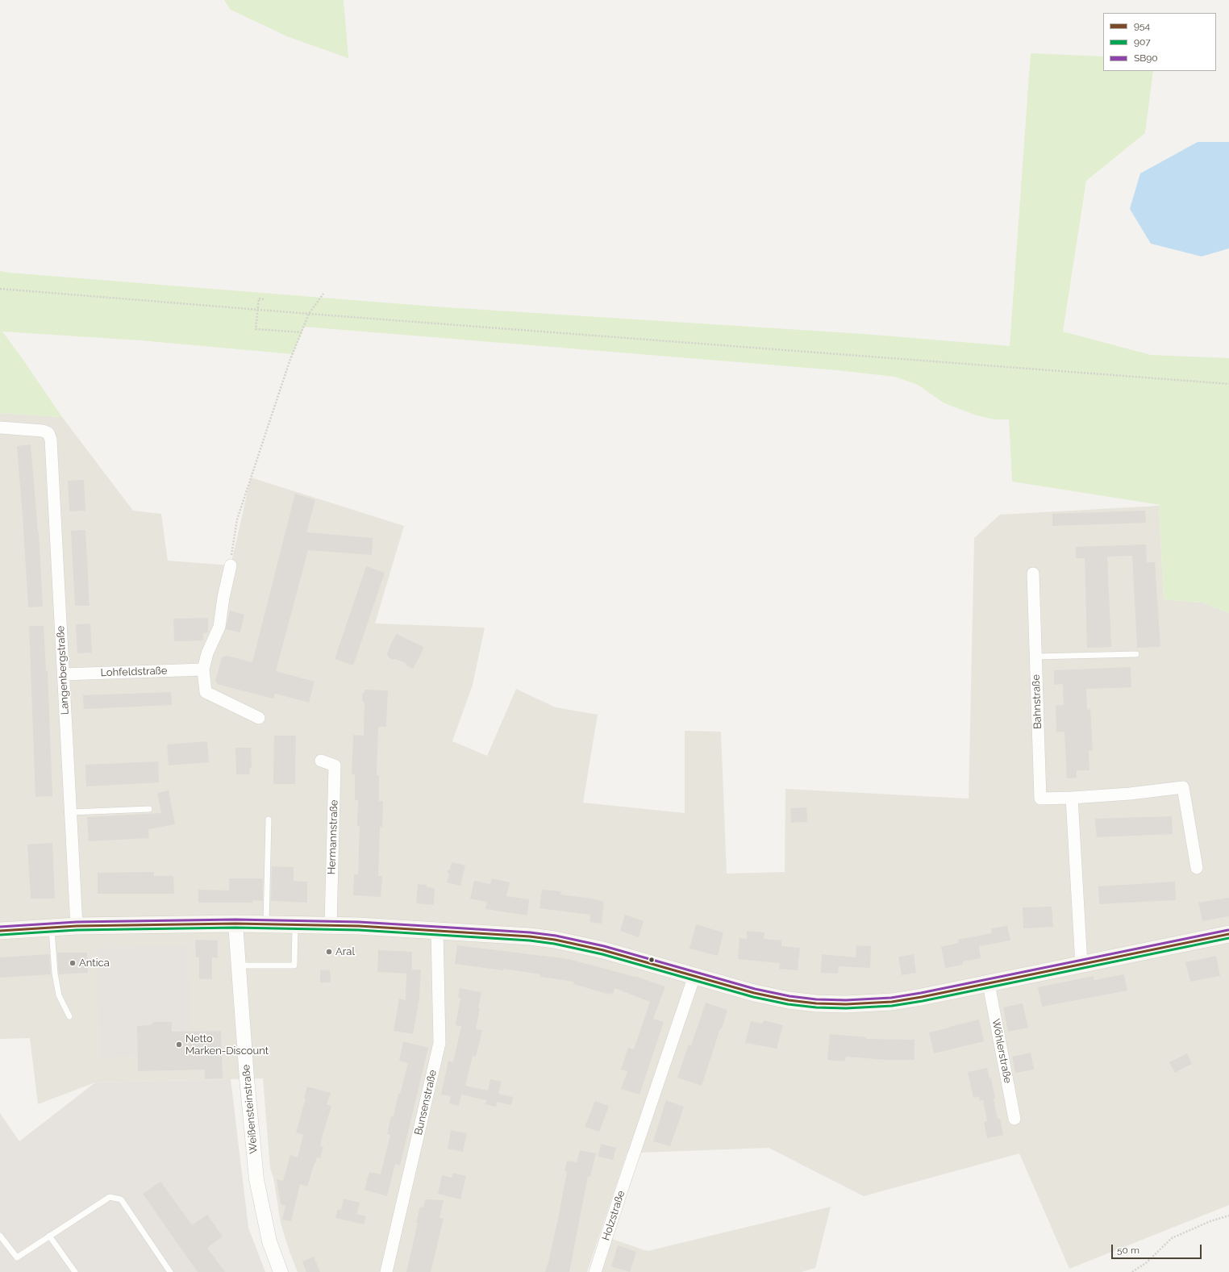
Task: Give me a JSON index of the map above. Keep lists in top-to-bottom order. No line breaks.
{"streets":{"street":["Langenbergstraße","Lohfeldstraße","Bahnstraße","Hermannstraße","Wöhlerstraße","Bunsenstraße","Weißensteinstraße","Holzstraße"]},"crossings":[["Langenbergstraße","Lohfeldstraße"]],"places":["Aral","Antica","Netto Marken-Discount"],"lines":["transit line SB90","transit line 954","transit line 907"],"legend":["954","907","SB90"],"scale_bar":"50 m"}
